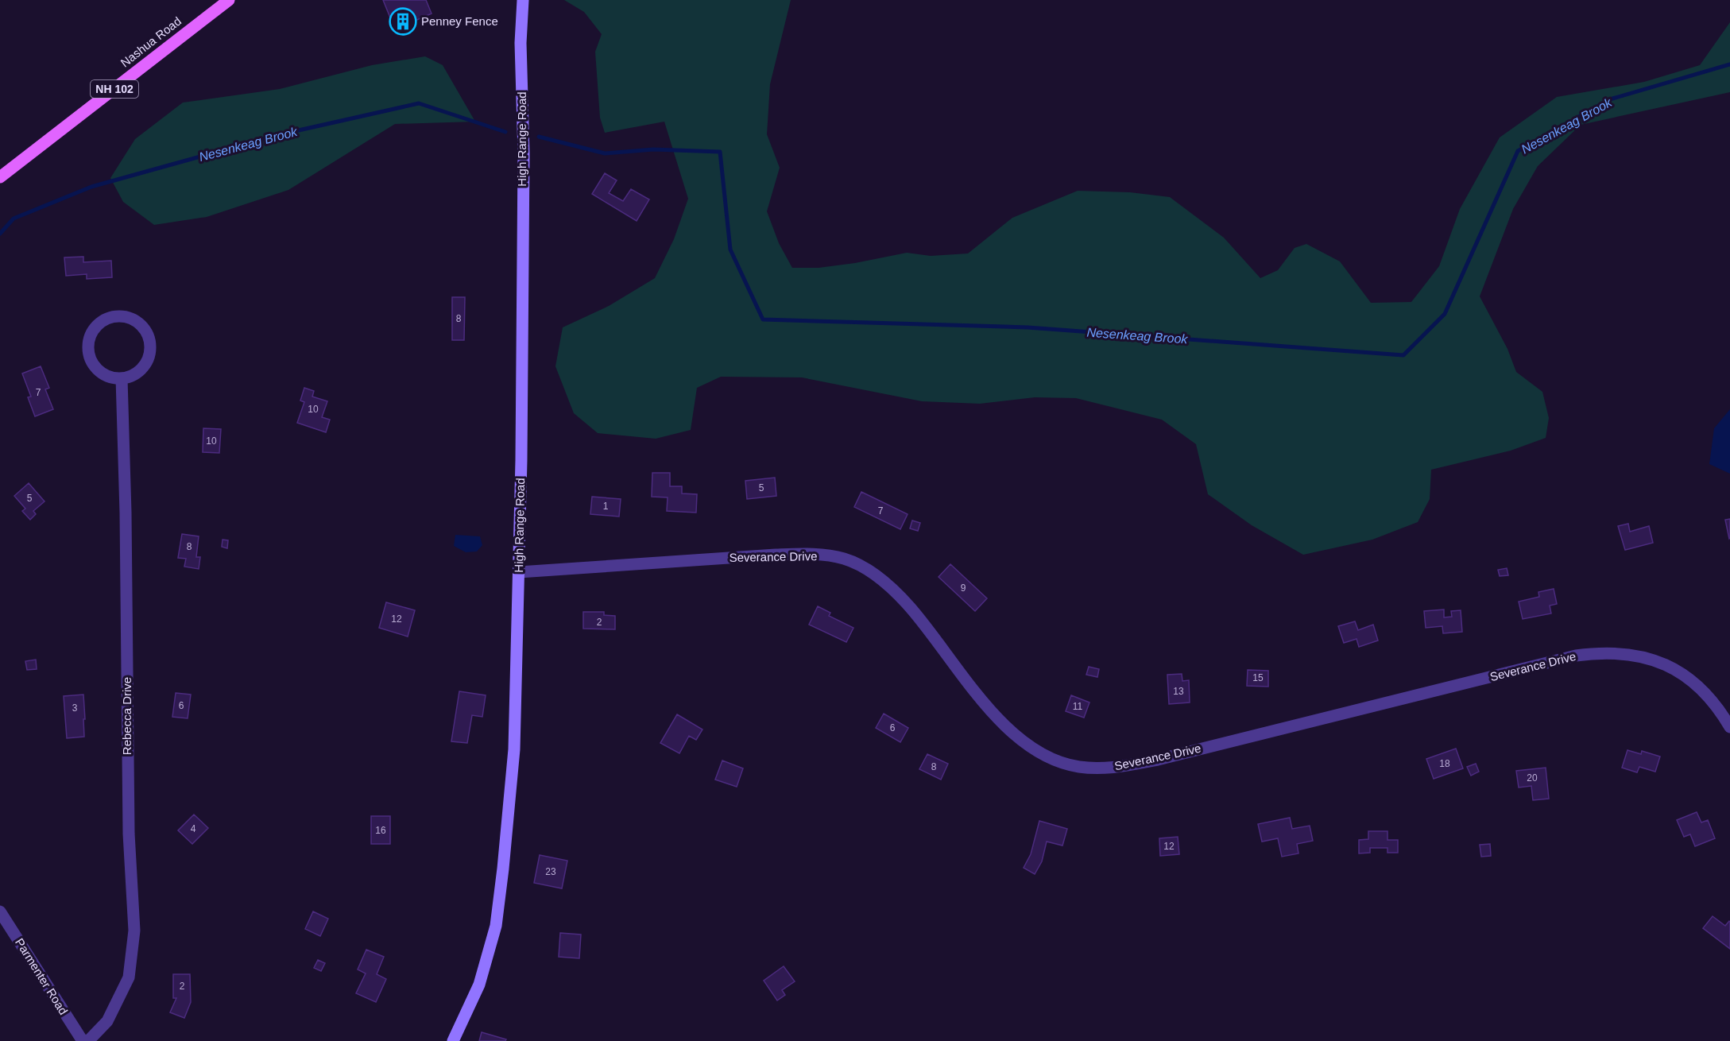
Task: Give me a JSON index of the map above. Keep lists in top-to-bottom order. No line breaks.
{"streets":{"main road":["Nashua Road","NH 102"],"street":["High Range Road","Severance Drive","Rebecca Drive","Parmenter Road"]},"crossings":[["High Range Road","Severance Drive"]],"water":["Nesenkeag Brook"],"places":{"building":["Penney Fence"]},"house_numbers":["8","7","10","10","5","5","1","7","8","9","12","2","15","13","6","11","3","6","18","8","20","4","16","12","23","2"]}
